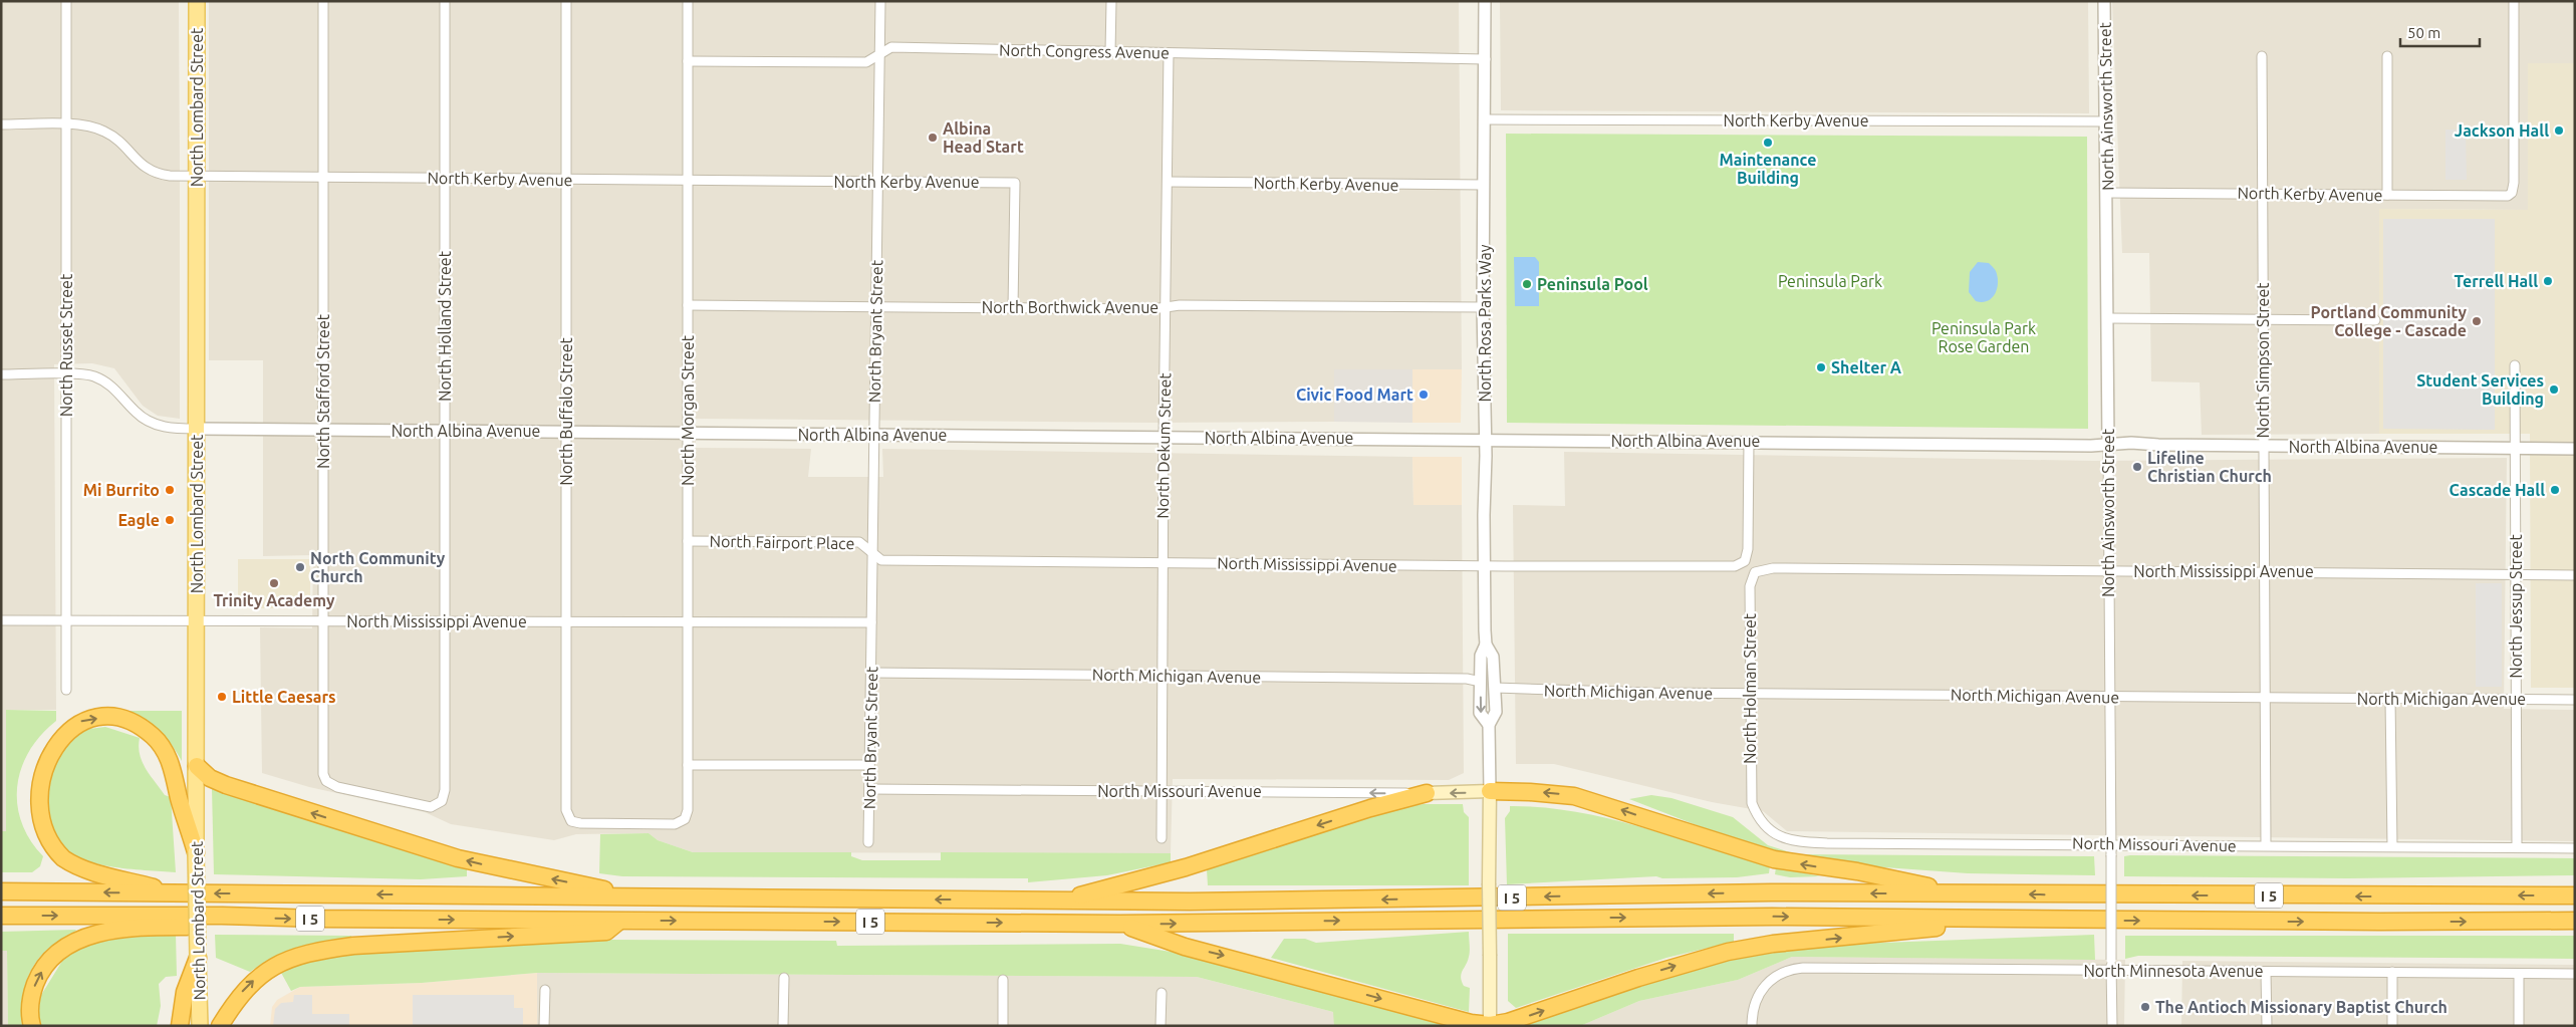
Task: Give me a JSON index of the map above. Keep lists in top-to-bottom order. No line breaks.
{"streets":{"highway":["I 5"],"main road":["North Lombard Street","North Rosa Parks Way","North Missouri Avenue"],"street":["North Congress Avenue","North Ainsworth Street","North Kerby Avenue","North Borthwick Avenue","North Holland Street","North Bryant Street","North Russet Street","North Simpson Street","North Stafford Street","North Morgan Street","North Buffalo Street","North Albina Avenue","North Dekum Street","North Fairport Place","North Mississippi Avenue","North Jessup Street","North Michigan Avenue","North Holman Street","North Minnesota Avenue"]},"crossings":[["North Congress Avenue","North Rosa Parks Way"],["North Congress Avenue","North Bryant Street"],["North Congress Avenue","North Morgan Street"],["North Congress Avenue","North Dekum Street"],["North Ainsworth Street","North Kerby Avenue"],["North Ainsworth Street","North Albina Avenue"],["North Ainsworth Street","North Mississippi Avenue"],["North Ainsworth Street","North Michigan Avenue"],["North Ainsworth Street","North Missouri Avenue"],["North Ainsworth Street","North Minnesota Avenue"],["North Lombard Street","North Kerby Avenue"],["North Lombard Street","North Albina Avenue"],["North Lombard Street","North Mississippi Avenue"],["North Kerby Avenue","North Borthwick Avenue"],["North Kerby Avenue","North Rosa Parks Way"],["North Kerby Avenue","North Holland Street"],["North Kerby Avenue","North Bryant Street"],["North Kerby Avenue","North Russet Street"],["North Kerby Avenue","North Simpson Street"],["North Kerby Avenue","North Stafford Street"],["North Kerby Avenue","North Morgan Street"],["North Kerby Avenue","North Buffalo Street"],["North Kerby Avenue","North Dekum Street"],["North Borthwick Avenue","North Rosa Parks Way"],["North Borthwick Avenue","North Bryant Street"],["North Borthwick Avenue","North Morgan Street"],["North Borthwick Avenue","North Dekum Street"],["North Rosa Parks Way","North Albina Avenue"],["North Rosa Parks Way","North Mississippi Avenue"],["North Rosa Parks Way","North Michigan Avenue"],["North Rosa Parks Way","North Missouri Avenue"],["North Holland Street","North Stafford Street"],["North Holland Street","North Albina Avenue"],["North Holland Street","North Mississippi Avenue"],["North Bryant Street","North Albina Avenue"],["North Bryant Street","North Fairport Place"],["North Bryant Street","North Mississippi Avenue"],["North Bryant Street","North Michigan Avenue"],["North Bryant Street","North Missouri Avenue"],["North Russet Street","North Albina Avenue"],["North Russet Street","North Mississippi Avenue"],["North Simpson Street","North Albina Avenue"],["North Simpson Street","North Mississippi Avenue"],["North Simpson Street","North Michigan Avenue"],["North Simpson Street","North Missouri Avenue"],["North Stafford Street","North Albina Avenue"],["North Stafford Street","North Mississippi Avenue"],["North Morgan Street","North Buffalo Street"],["North Morgan Street","North Albina Avenue"],["North Morgan Street","North Fairport Place"],["North Morgan Street","North Mississippi Avenue"],["North Buffalo Street","North Albina Avenue"],["North Buffalo Street","North Mississippi Avenue"],["North Albina Avenue","North Dekum Street"],["North Albina Avenue","North Mississippi Avenue"],["North Albina Avenue","North Jessup Street"],["North Dekum Street","North Mississippi Avenue"],["North Dekum Street","North Michigan Avenue"],["North Dekum Street","North Missouri Avenue"],["North Fairport Place","North Mississippi Avenue"],["North Mississippi Avenue","North Jessup Street"],["North Mississippi Avenue","North Holman Street"],["North Jessup Street","North Michigan Avenue"],["North Jessup Street","North Missouri Avenue"],["North Michigan Avenue","North Holman Street"],["North Holman Street","North Missouri Avenue"]],"parks":["Peninsula Park","Peninsula Park Rose Garden"],"places":["Jackson Hall","Albina Head Start","Maintenance Building","Terrell Hall","Peninsula Pool","Portland Community College - Cascade","Shelter A","Student Services Building","Civic Food Mart","Lifeline Christian Church","Mi Burrito","Cascade Hall","Eagle","North Community Church","Trinity Academy","Little Caesars","The Antioch Missionary Baptist Church"],"scale_bar":"50 m"}
